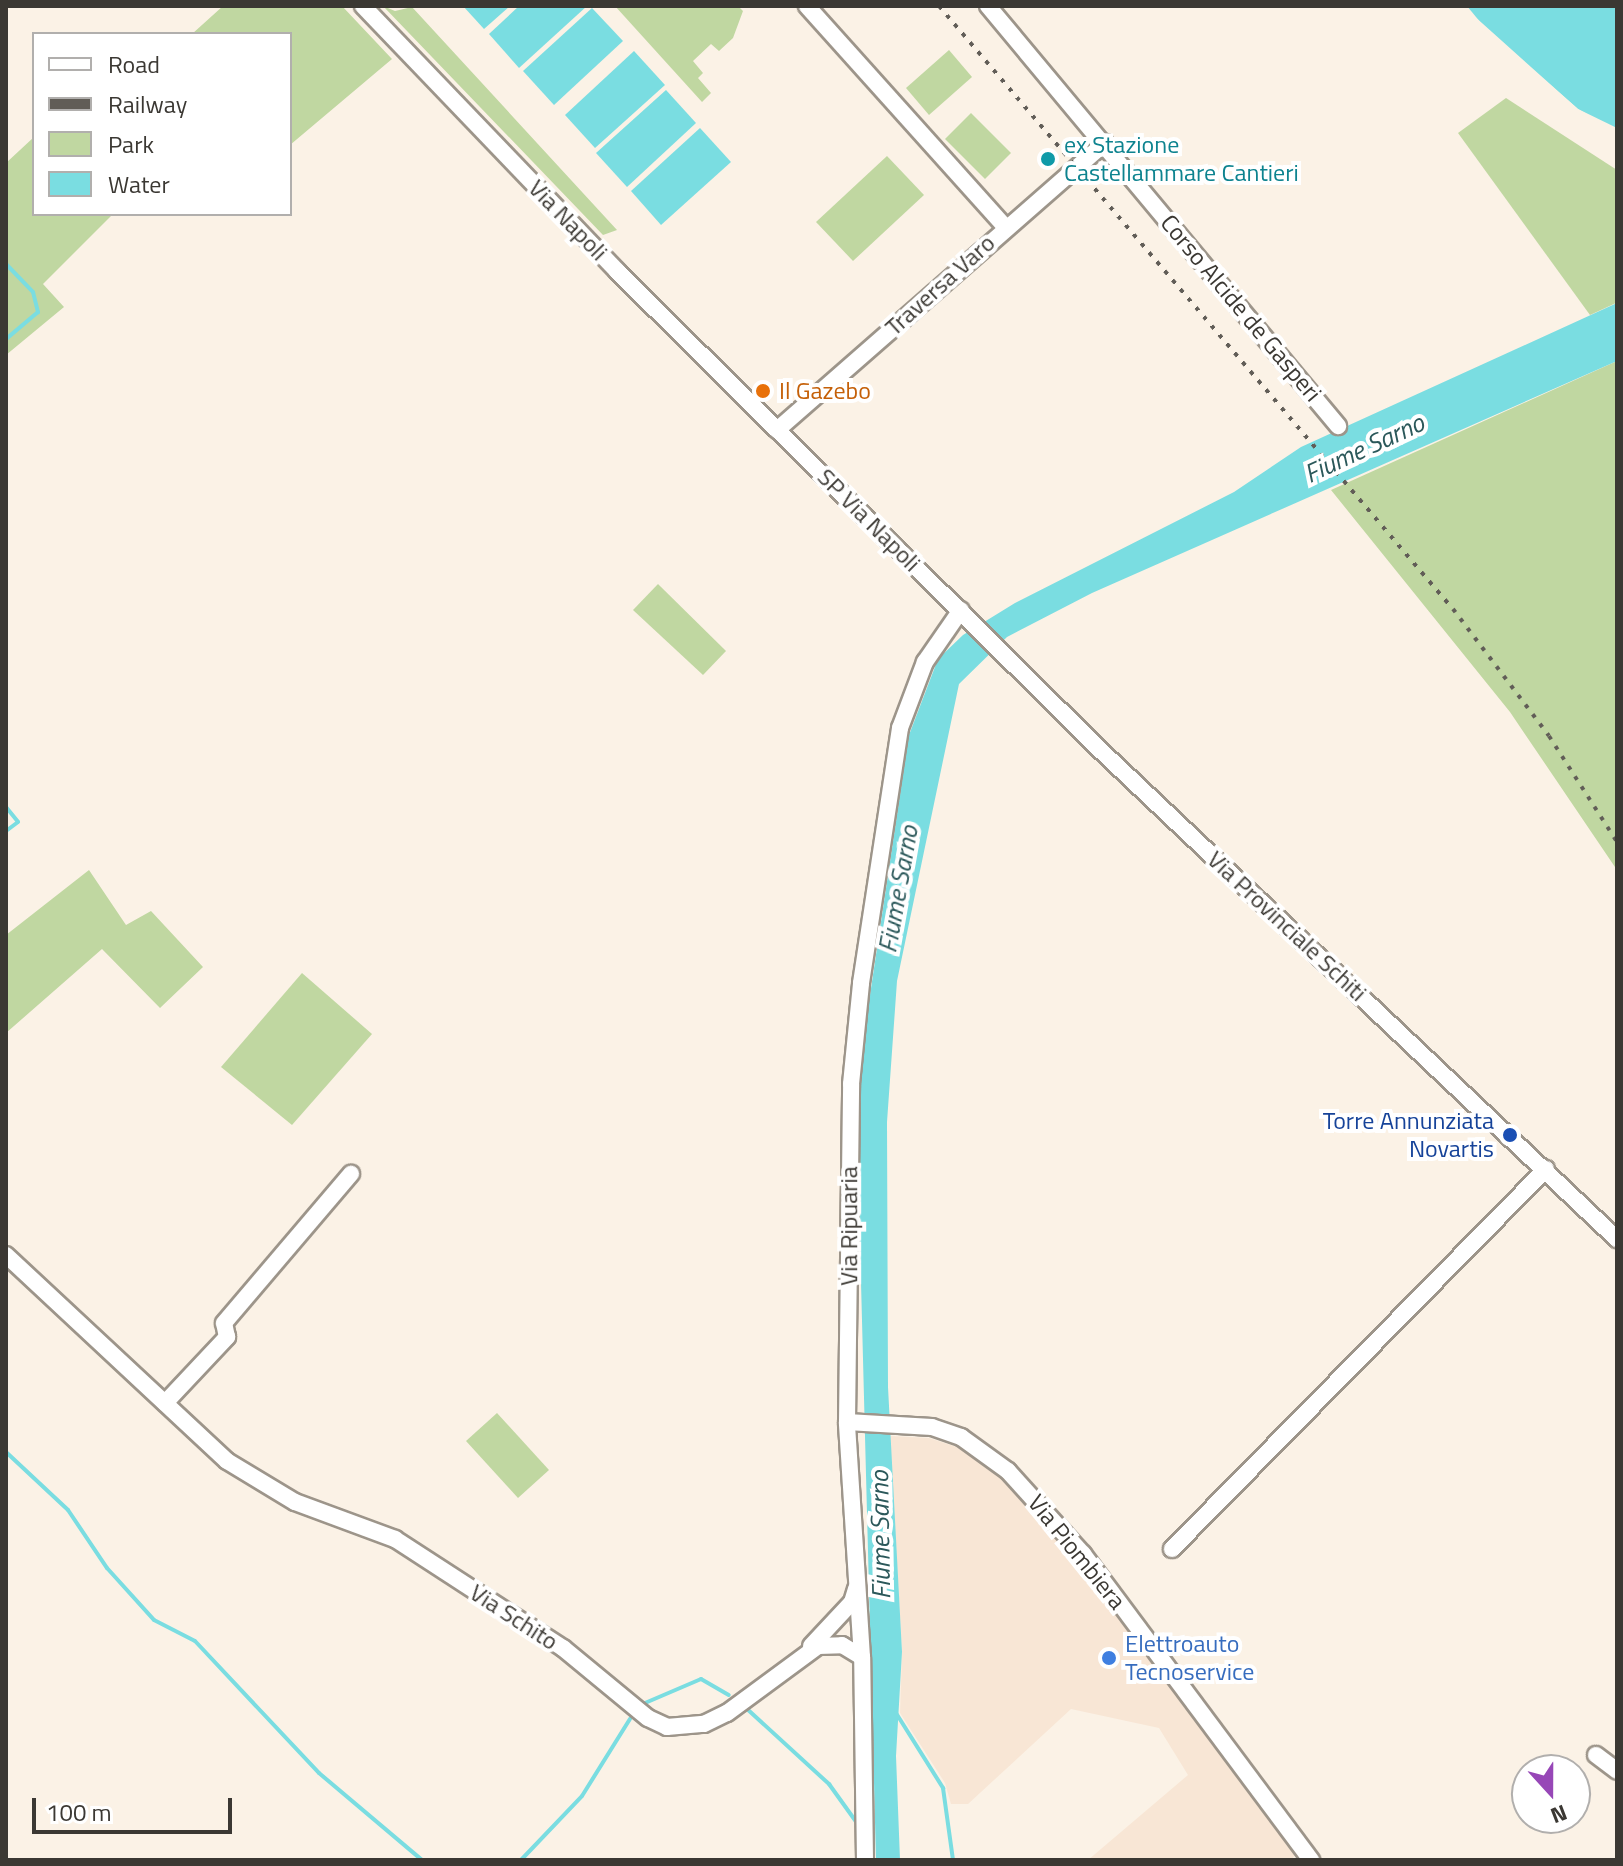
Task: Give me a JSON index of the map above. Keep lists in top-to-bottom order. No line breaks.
{"streets":{"street":["Via Napoli","Traversa Varo","Corso Alcide de Gasperi","SP Via Napoli","Via Provinciale Schiti","Via Ripuaria","Via Piombiera","Via Schito"]},"crossings":[["Via Napoli","Traversa Varo"],["Via Napoli","SP Via Napoli"],["Traversa Varo","Corso Alcide de Gasperi"],["Traversa Varo","SP Via Napoli"],["SP Via Napoli","Via Provinciale Schiti"],["SP Via Napoli","Via Ripuaria"],["Via Provinciale Schiti","Via Ripuaria"],["Via Ripuaria","Via Piombiera"],["Via Ripuaria","Via Schito"]],"water":["Fiume Sarno"],"places":["ex Stazione Castellammare Cantieri","Il Gazebo","Torre Annunziata Novartis","Elettroauto Tecnoservice"],"legend":["Road","Railway","Park","Water"],"scale_bar":"100 m","north":"bottom"}
